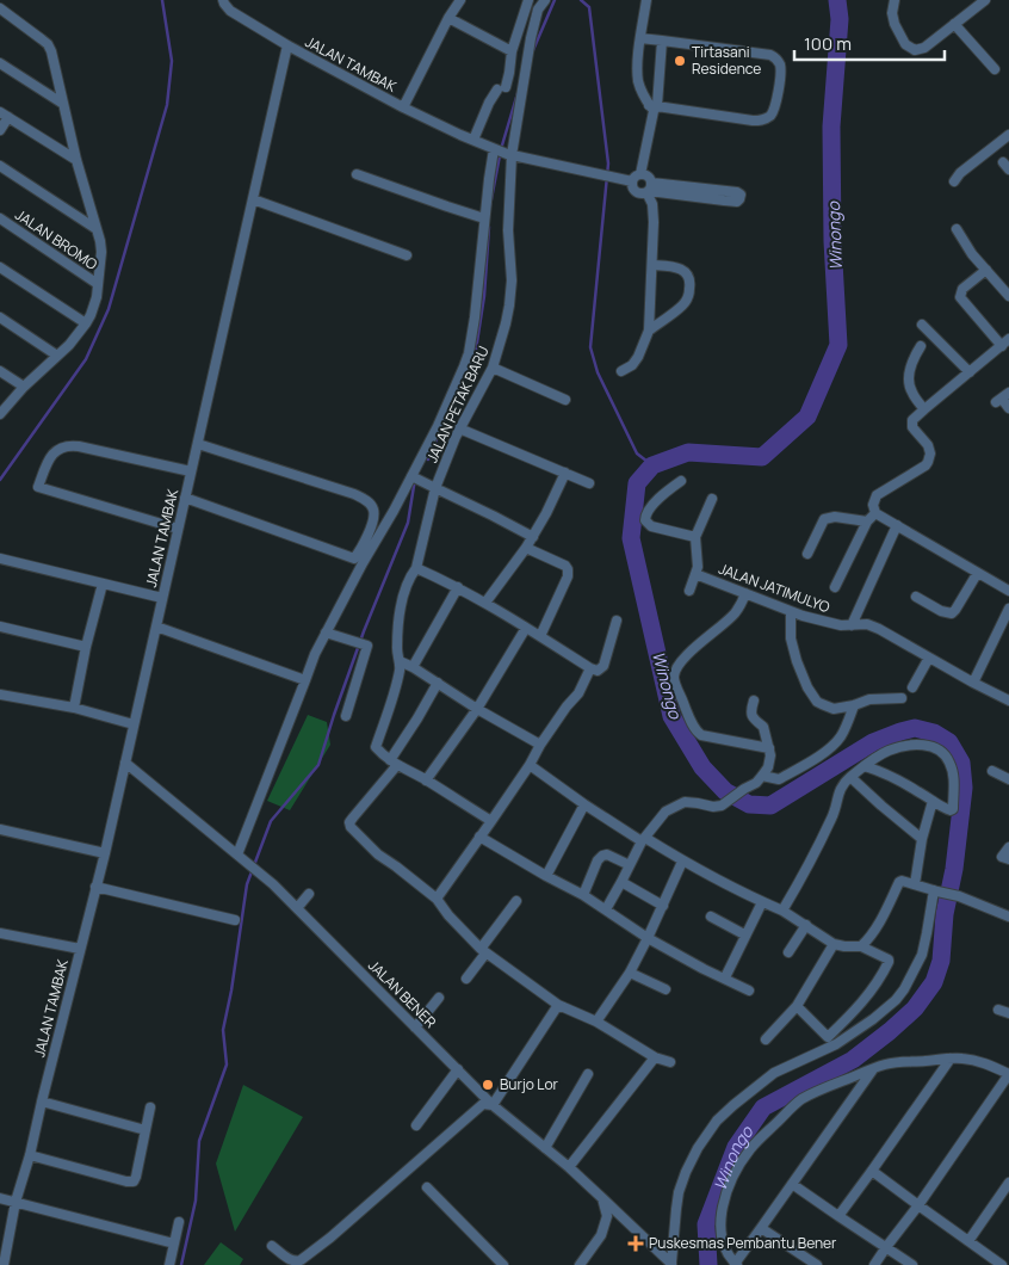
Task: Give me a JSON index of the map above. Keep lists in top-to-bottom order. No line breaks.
{"streets":{"street":["JALAN TAMBAK","JALAN BROMO","JALAN PETAK BARU","JALAN JATIMULYO","JALAN BENER"]},"crossings":[["JALAN TAMBAK","JALAN PETAK BARU"],["JALAN TAMBAK","JALAN BENER"]],"water":["Winongo"],"places":{"other":["Tirtasani Residence","Burjo Lor"],"health":["Puskesmas Pembantu Bener"]},"scale_bar":"100 m"}
